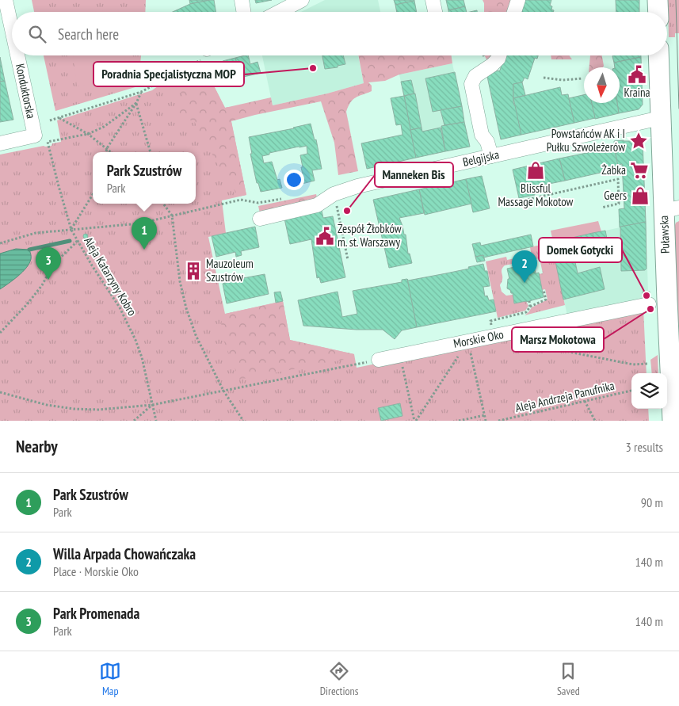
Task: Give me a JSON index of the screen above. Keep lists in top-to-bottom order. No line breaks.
{"streets":{"main road":["Puławska"],"street":["Konduktorska","Belgijska","Morskie Oko"],"path":["Aleja Katarzyny Kobro","Aleja Andrzeja Panufnika"]},"crossings":[["Belgijska","Puławska"],["Puławska","Morskie Oko"]],"places":{"other":["Poradnia Specjalistyczna MOP","Manneken Bis","Domek Gotycki","Marsz Mokotowa"],"public building":["Kraina","Zespół Żłobków m. st. Warszawy"],"place":["Powstańców AK i I Pułku Szwoleżerów"],"shop":["Blissful Massage Mokotow","Geers"],"supermarket":["Żabka"],"building":["Mauzoleum Szustrów"]},"north":"bottom","page":{"search":"Search here","popup":["Park Szustrów","Park"],"pins":["1","3","2"],"heading":["Nearby","3 results"],"list":[{"mark":"1","name":"Park Szustrów","note":"Park","value":"90 m"},{"mark":"2","name":"Willa Arpada Chowańczaka","note":"Place · Morskie Oko","value":"140 m"},{"mark":"3","name":"Park Promenada","note":"Park","value":"140 m"}],"nav":["Map","Directions","Saved"]}}
